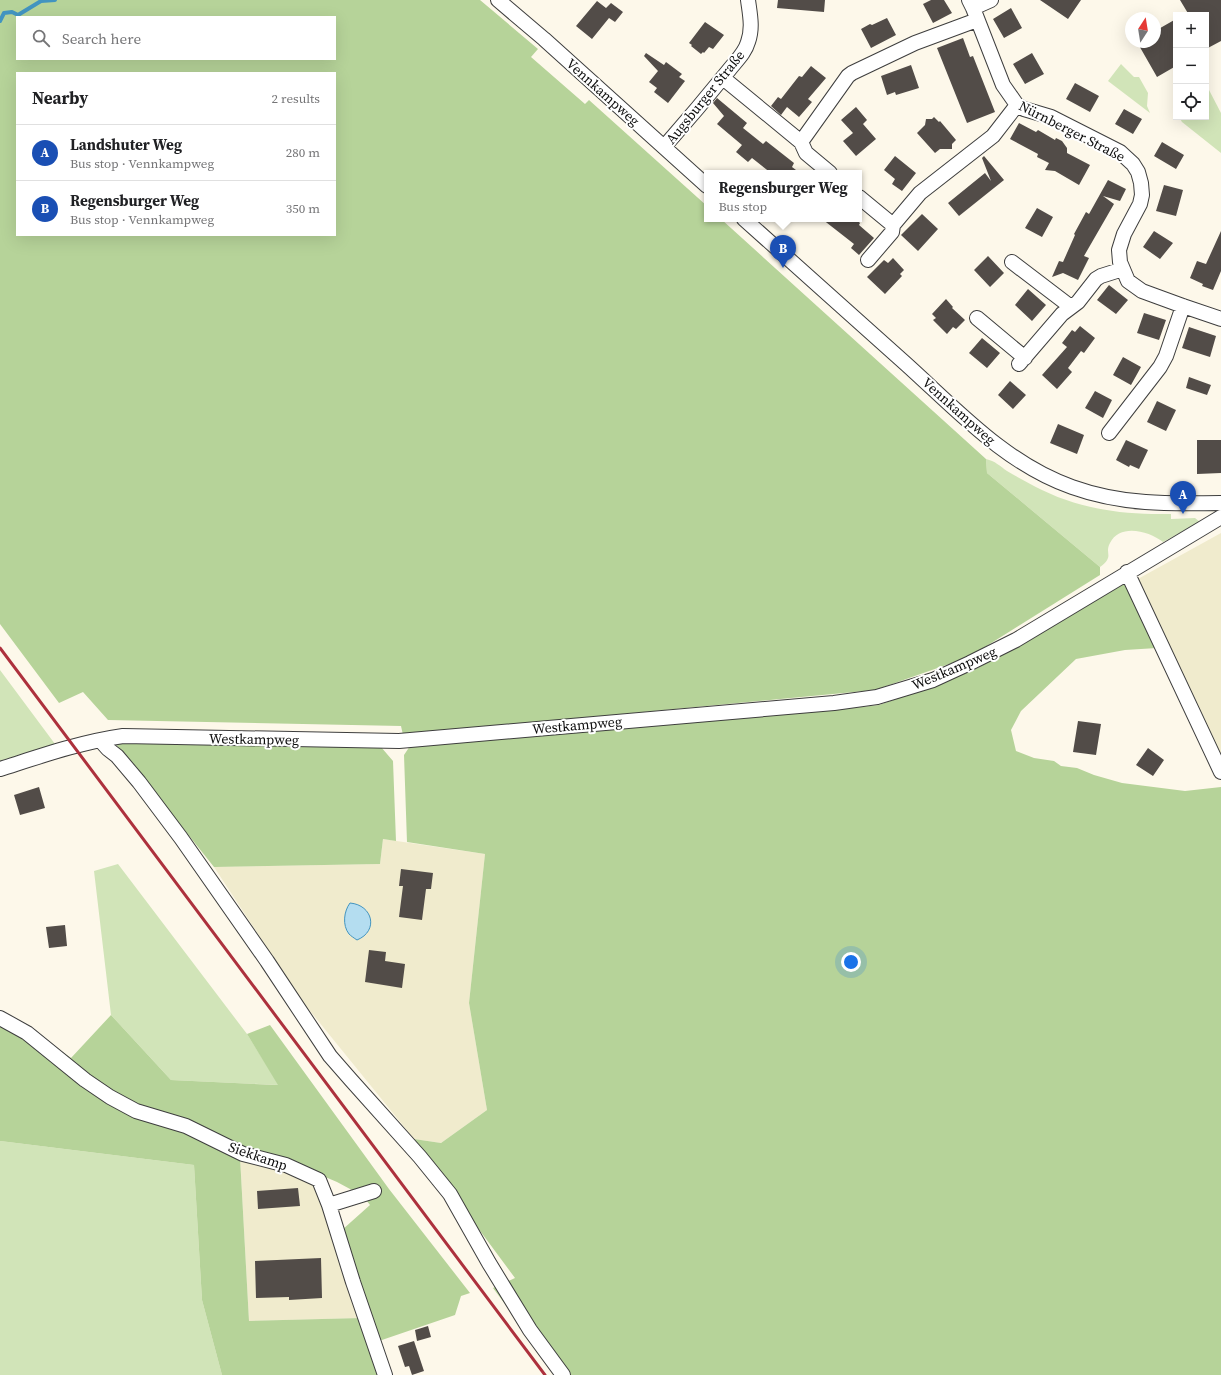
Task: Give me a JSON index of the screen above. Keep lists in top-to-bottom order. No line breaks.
{"streets":{"street":["Vennkampweg","Augsburger Straße","Nürnberger Straße","Westkampweg","Siekkamp"]},"crossings":[["Vennkampweg","Augsburger Straße"]],"north":"top","page":{"map_buttons":["+","−"],"search":"Search here","heading":["Nearby","2 results"],"list":[{"mark":"A","name":"Landshuter Weg","note":"Bus stop · Vennkampweg","value":"280 m"},{"mark":"B","name":"Regensburger Weg","note":"Bus stop · Vennkampweg","value":"350 m"}],"popup":["Regensburger Weg","Bus stop"],"pins":["B","A"]}}
